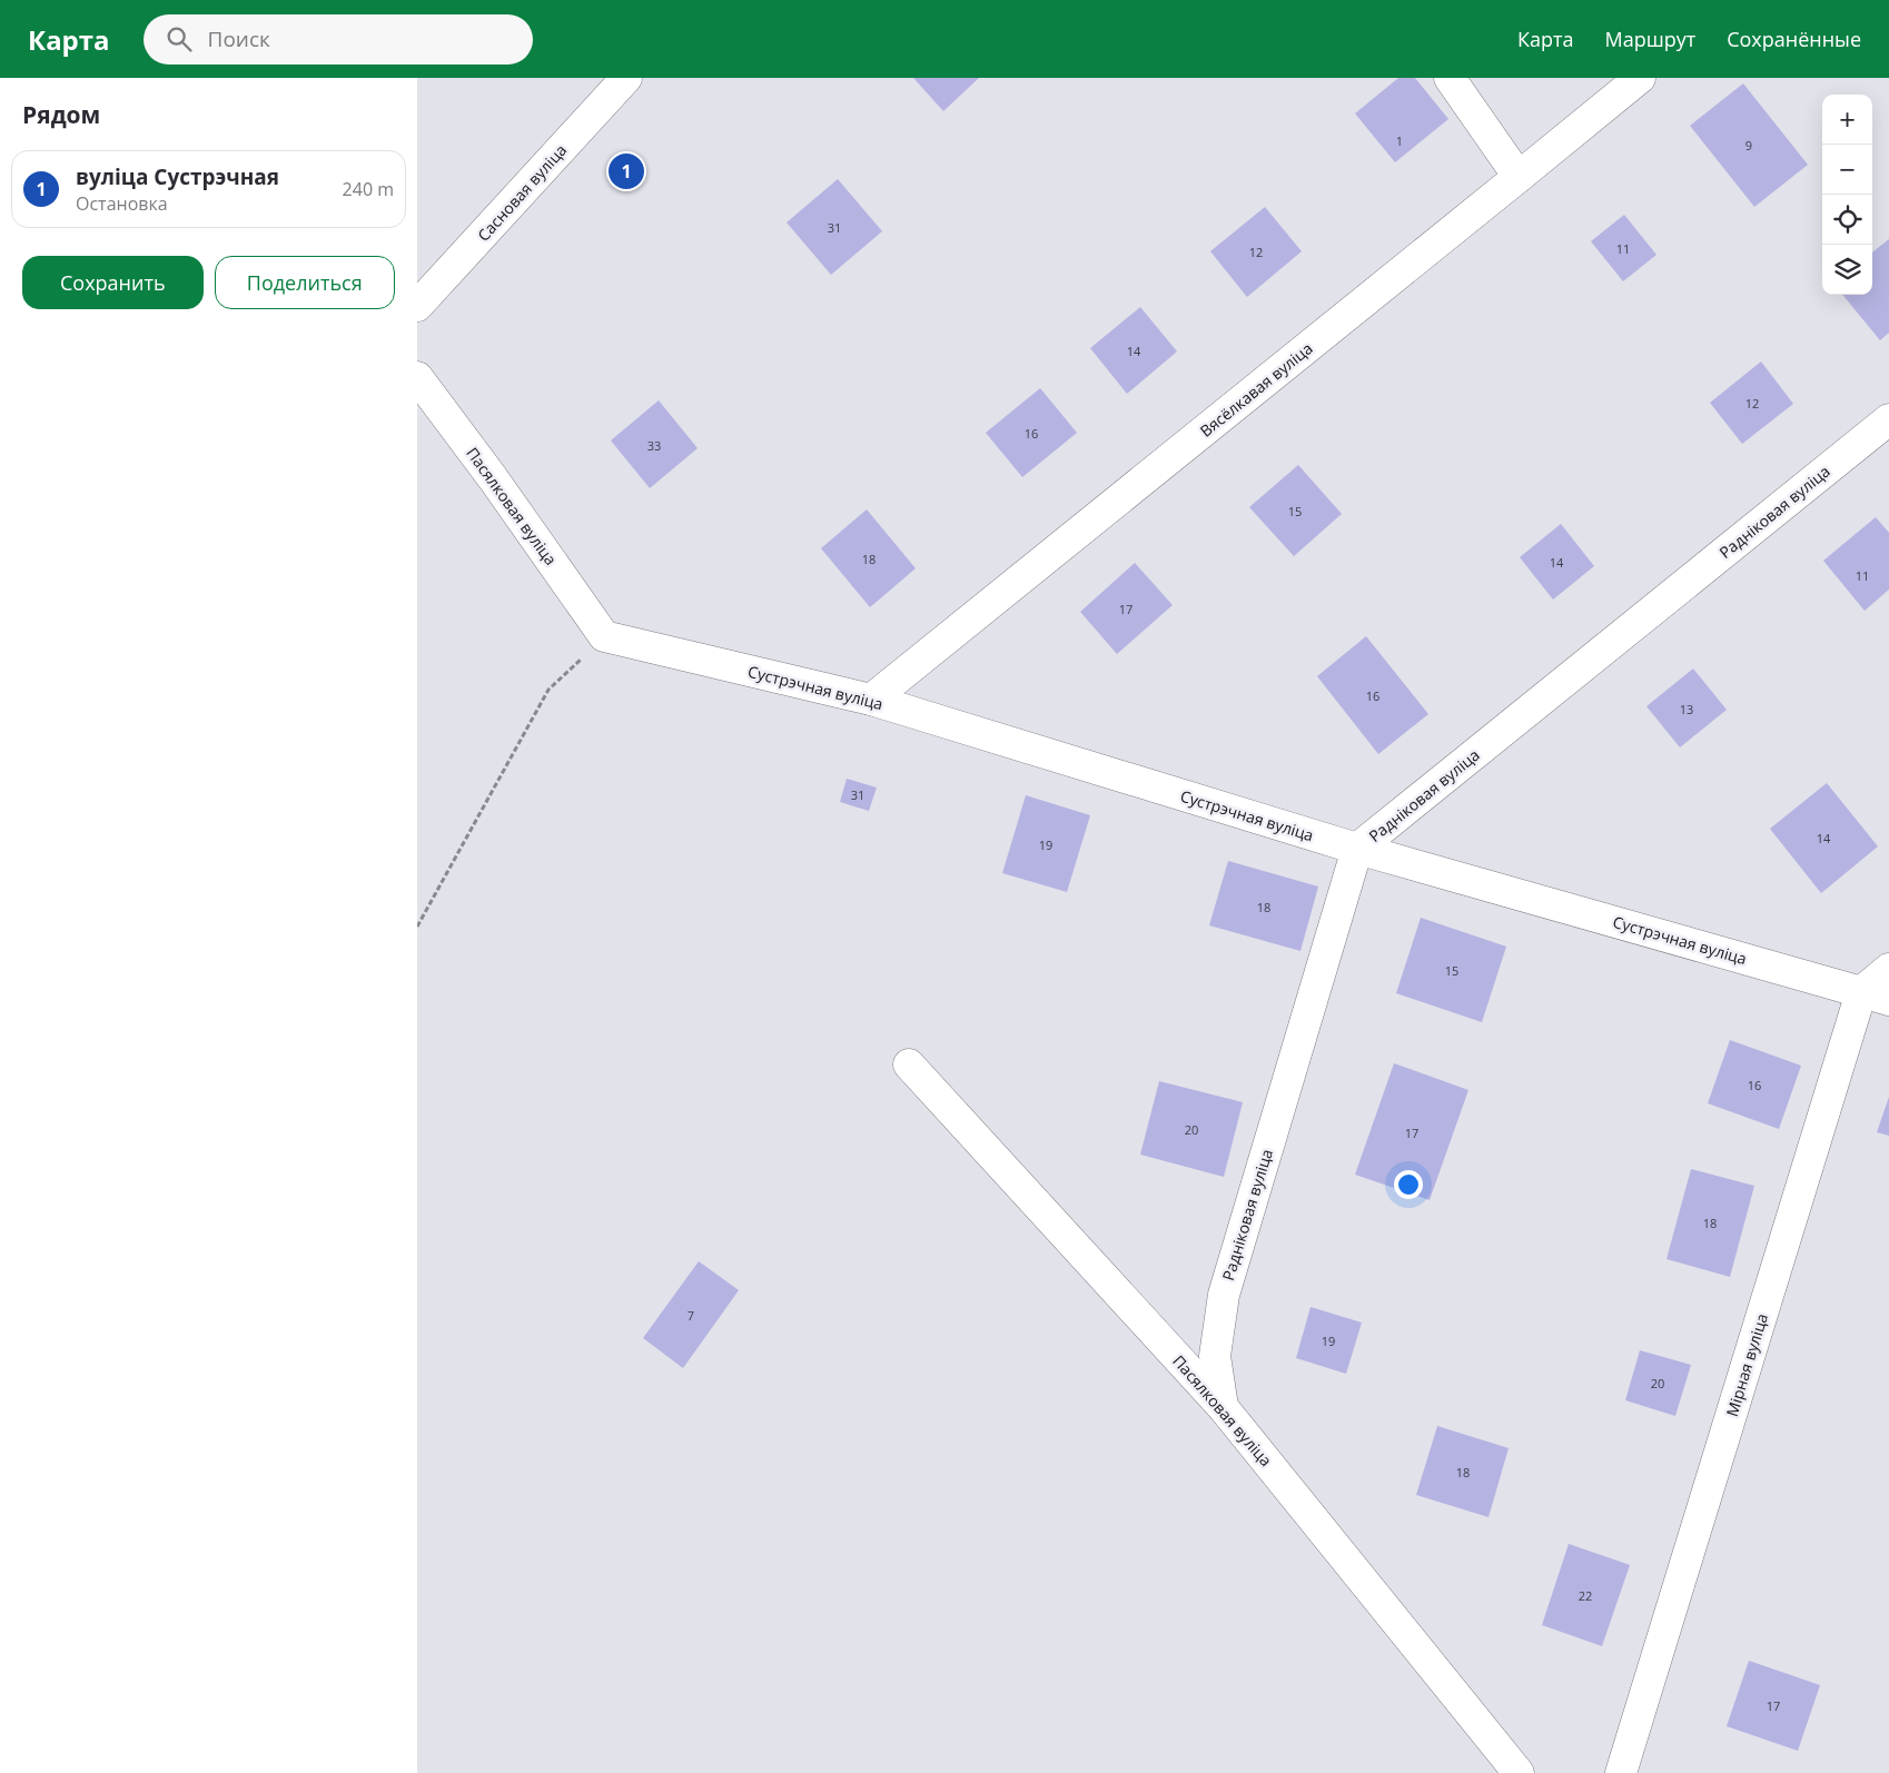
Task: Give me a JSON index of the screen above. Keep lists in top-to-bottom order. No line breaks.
{"streets":{"street":["Сасновая вуліца","Вясёлкавая вуліца","Пасялковая вуліца","Радніковая вуліца","Сустрэчная вуліца","Мірная вуліца"]},"crossings":[["Вясёлкавая вуліца","Сустрэчная вуліца"],["Пасялковая вуліца","Радніковая вуліца"],["Пасялковая вуліца","Сустрэчная вуліца"],["Радніковая вуліца","Сустрэчная вуліца"],["Сустрэчная вуліца","Мірная вуліца"]],"house_numbers":["1","9","31","11","12","14","12","16","33","15","18","14","11","17","16","13","31","14","19","18","15","16","20","17","18","7","19","20","18","22","17"],"page":{"header":"Карта","search":"Поиск","nav":["Карта","Маршрут","Сохранённые"],"heading":"Рядом","map_buttons":["+","−"],"list":[{"mark":"1","name":"вуліца Сустрэчная","note":"Остановка","value":"240 m"}],"pins":"1","buttons":["Сохранить","Поделиться"]}}
